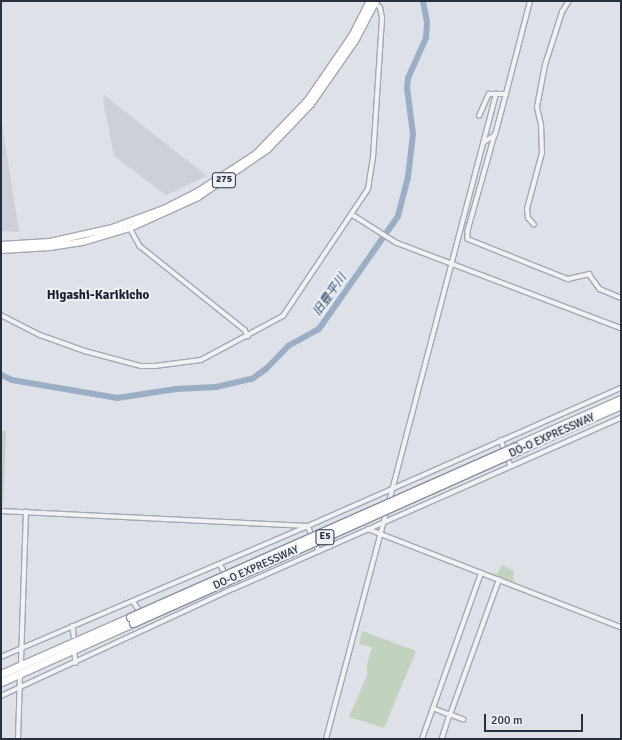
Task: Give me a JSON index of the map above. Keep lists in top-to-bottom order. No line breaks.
{"streets":{"highway":["275","DO-O EXPRESSWAY","E5"]},"districts":["Higashi-Karikicho"],"water":["旧豊平川"],"scale_bar":"200 m"}
